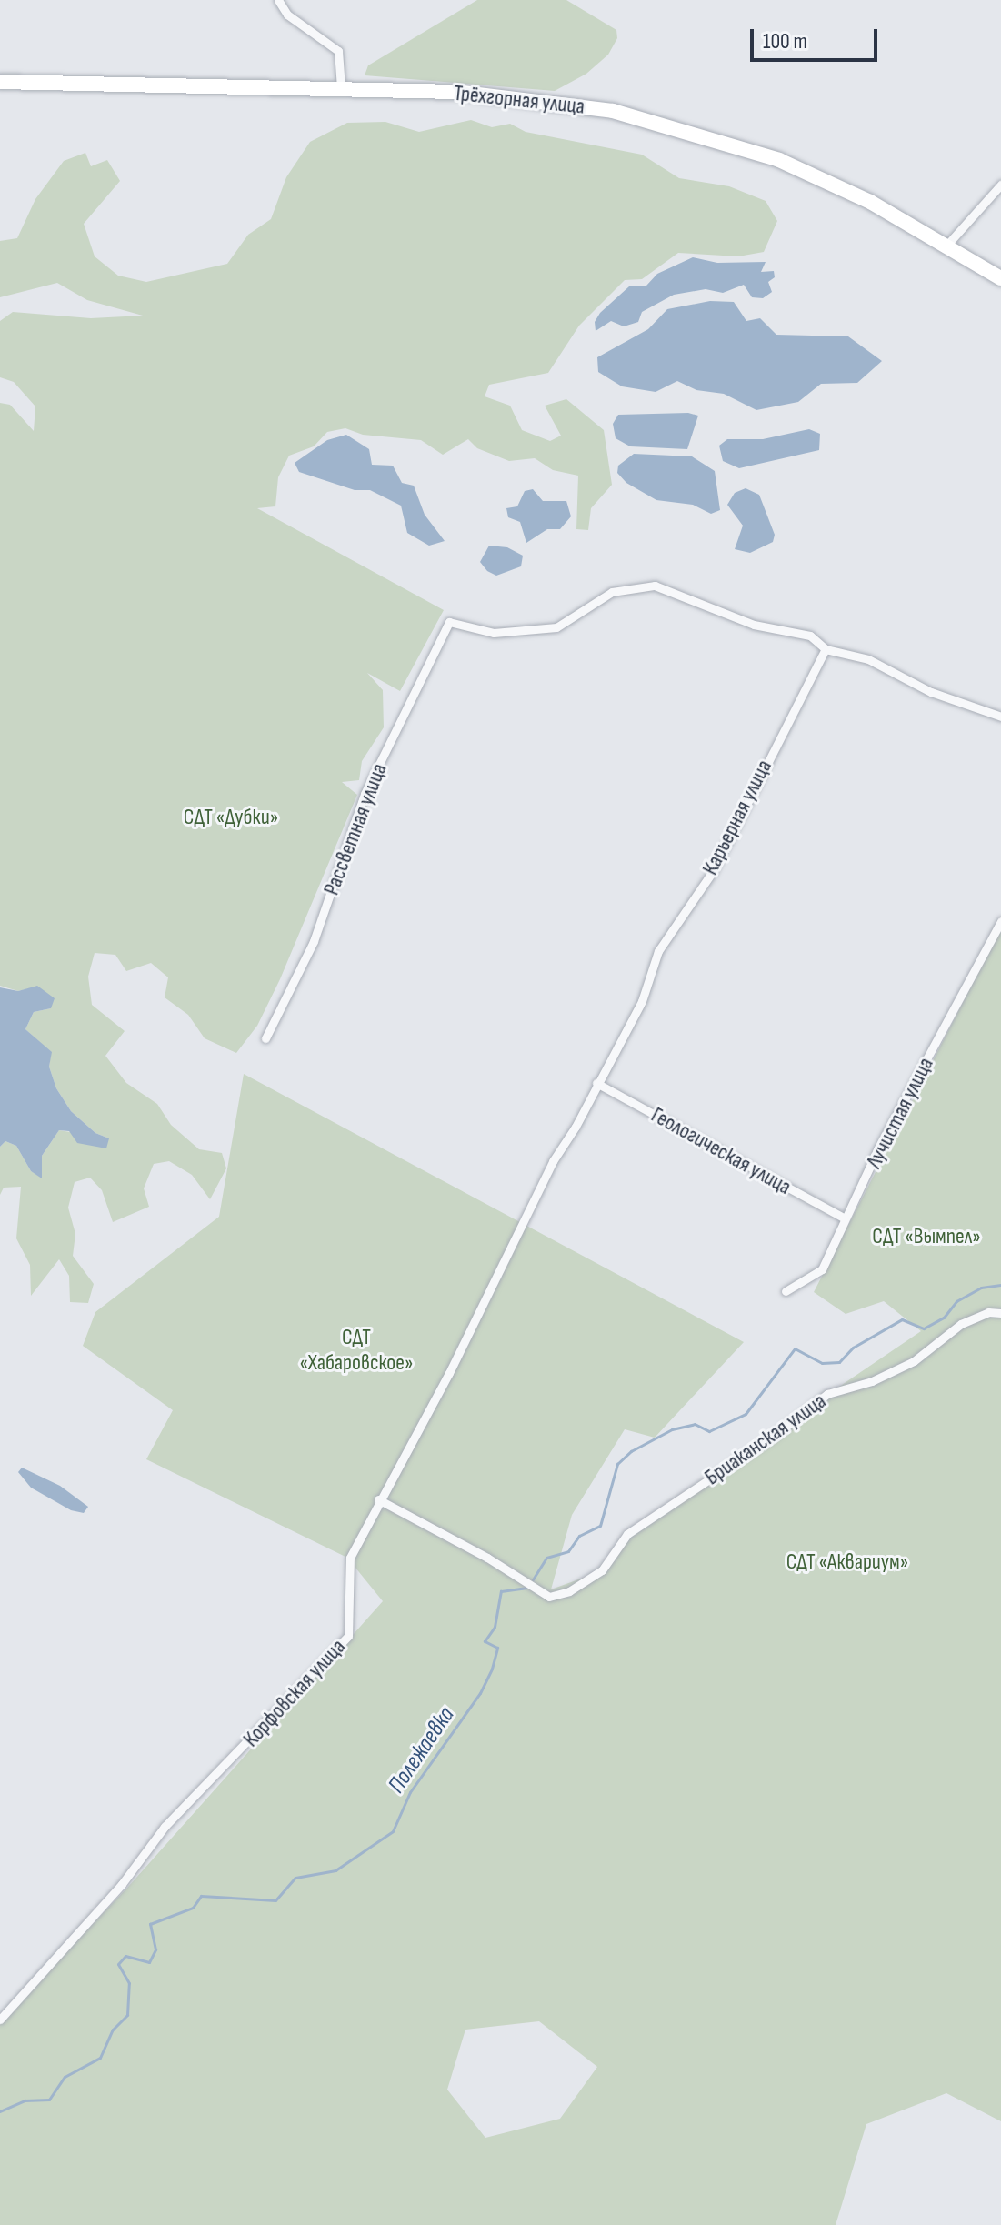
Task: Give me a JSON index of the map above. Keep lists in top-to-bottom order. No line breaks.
{"streets":{"highway":["Трёхгорная улица"],"street":["Карьерная улица","Рассветная улица","Лучистая улица","Геологическая улица","Бриаканская улица","Корфовская улица"]},"crossings":[["Карьерная улица","Рассветная улица"],["Карьерная улица","Геологическая улица"],["Карьерная улица","Корфовская улица"],["Лучистая улица","Геологическая улица"],["Бриаканская улица","Корфовская улица"]],"water":["Полежаевка"],"parks":["СДТ «Дубки»","СДТ «Вымпел»","СДТ «Хабаровское»","СДТ «Аквариум»"],"scale_bar":"100 m"}
